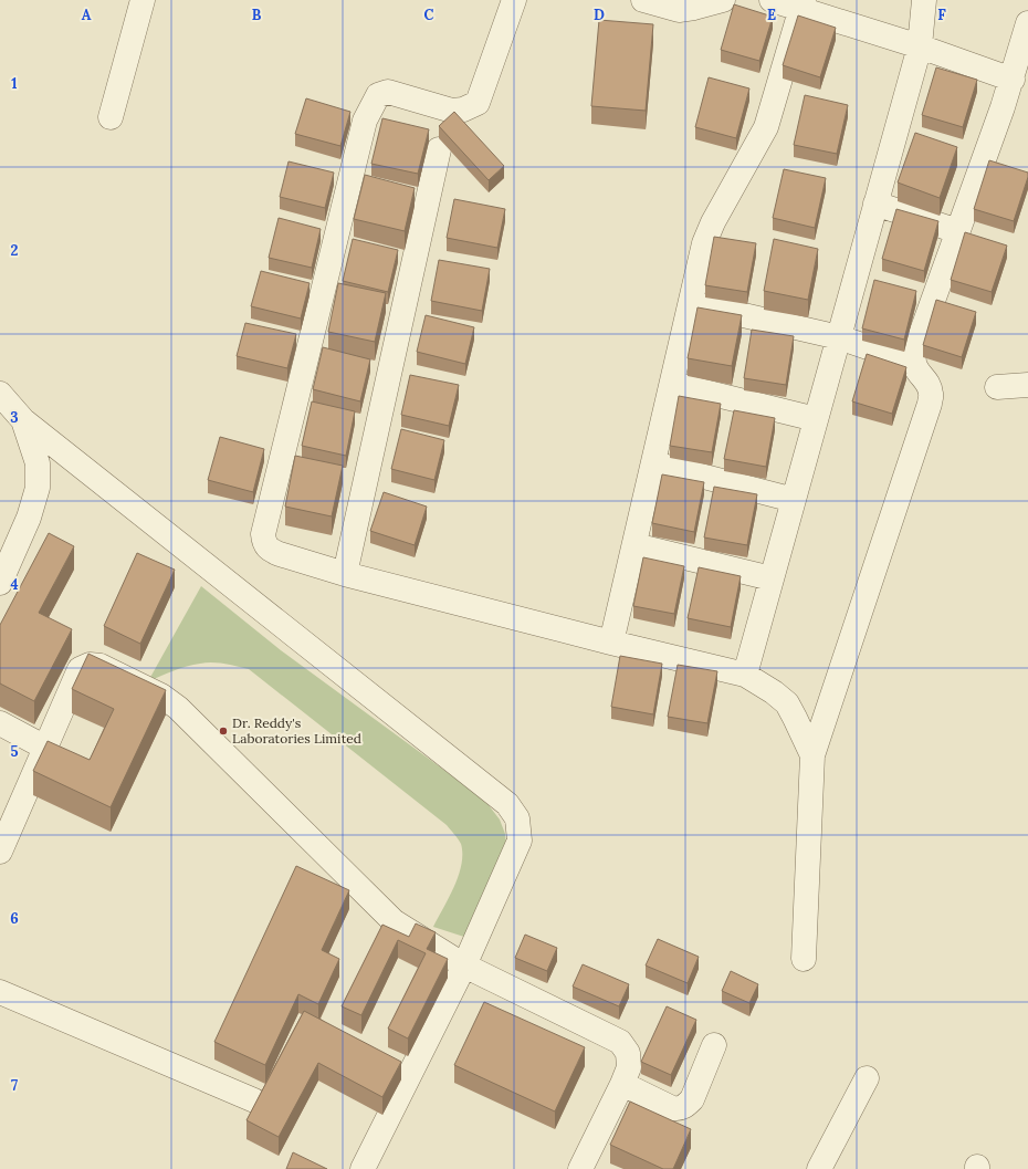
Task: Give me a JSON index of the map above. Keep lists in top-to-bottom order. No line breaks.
{"places":["Dr. Reddy's Laboratories Limited"],"grid":{"columns":["A","B","C","D","E","F"],"rows":["1","2","3","4","5","6","7"]}}
